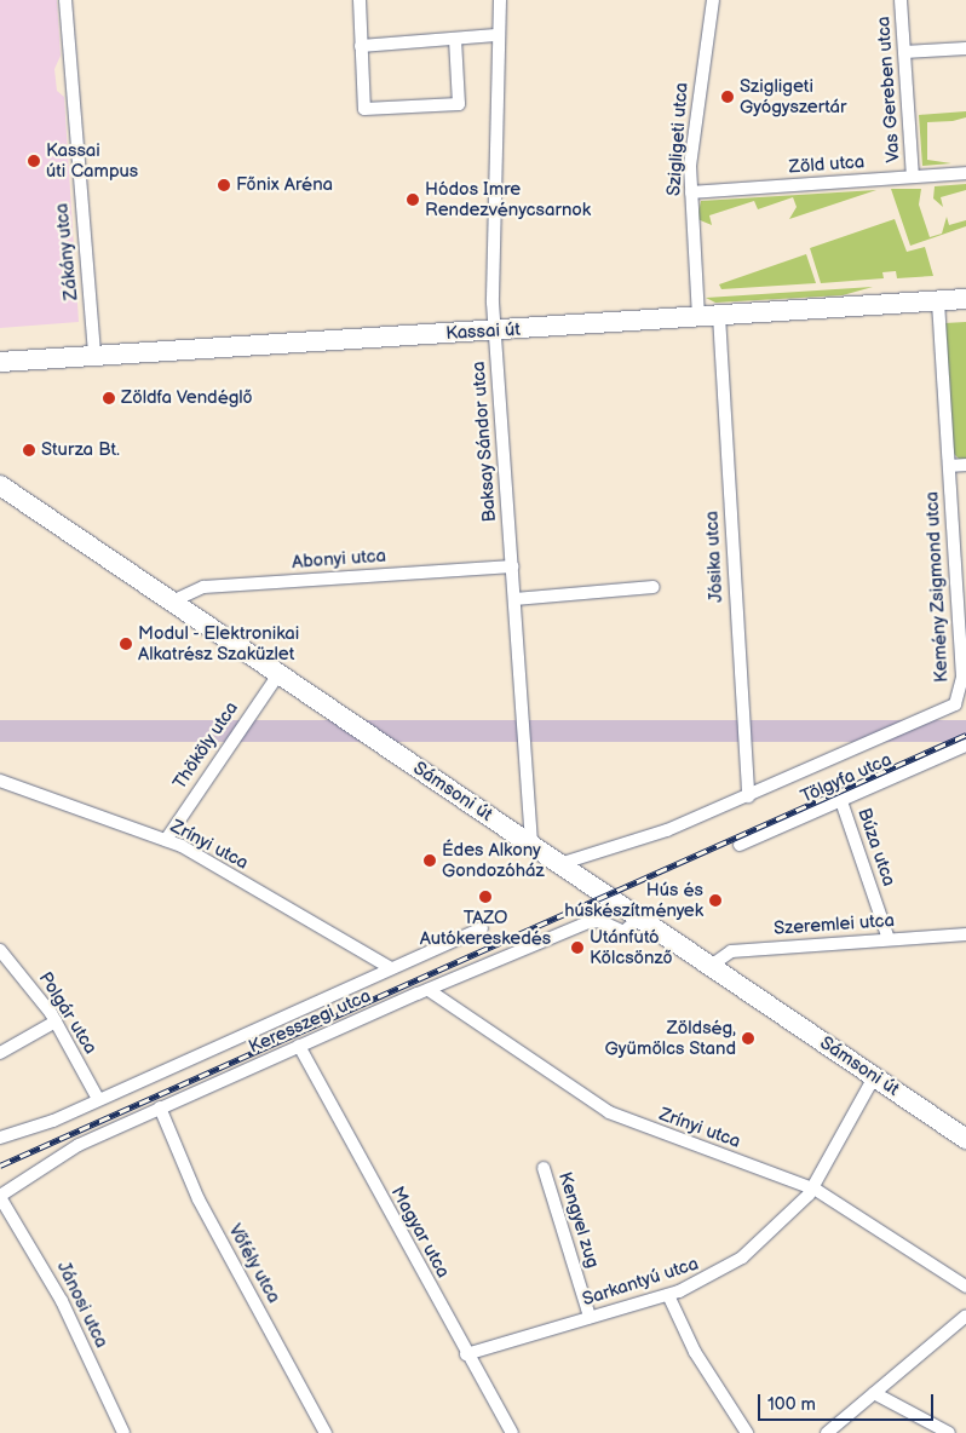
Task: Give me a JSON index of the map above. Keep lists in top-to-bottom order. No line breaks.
{"streets":{"main road":["Kassai út","Sámsoni út"],"street":["Vas Gereben utca","Szigligeti utca","Zöld utca","Zákány utca","Baksay Sándor utca","Jósika utca","Abonyi utca","Kemény Zsigmond utca","Thököly utca","Tölgyfa utca","Zrínyi utca","Búza utca","Szeremlei utca","Polgár utca","Keresszegi utca","Kengyel zug","Magyar utca","Vőfély utca","Sarkantyú utca","Jánosi utca"]},"crossings":[["Vas Gereben utca","Zöld utca"],["Szigligeti utca","Zöld utca"],["Szigligeti utca","Kassai út"],["Zákány utca","Kassai út"],["Kassai út","Baksay Sándor utca"],["Kassai út","Jósika utca"],["Kassai út","Kemény Zsigmond utca"],["Baksay Sándor utca","Abonyi utca"],["Baksay Sándor utca","Sámsoni út"],["Jósika utca","Kemény Zsigmond utca"],["Abonyi utca","Sámsoni út"],["Thököly utca","Sámsoni út"],["Thököly utca","Zrínyi utca"],["Tölgyfa utca","Búza utca"],["Sámsoni út","Szeremlei utca"],["Sámsoni út","Keresszegi utca"],["Sámsoni út","Sarkantyú utca"],["Zrínyi utca","Keresszegi utca"],["Zrínyi utca","Sarkantyú utca"],["Búza utca","Szeremlei utca"],["Polgár utca","Keresszegi utca"],["Keresszegi utca","Magyar utca"],["Keresszegi utca","Vőfély utca"],["Keresszegi utca","Jánosi utca"],["Kengyel zug","Sarkantyú utca"],["Magyar utca","Sarkantyú utca"]],"places":["Szigligeti Gyógyszertár","Kassai úti Campus","Főnix Aréna","Hódos Imre Rendezvénycsarnok","Zöldfa Vendéglő","Sturza Bt.","Modul - Elektronikai Alkatrész Szaküzlet","Édes Alkony Gondozóház","TAZO Autókereskedés","Hús és húskészítmények","Utánfutó Kölcsönző","Zöldség, Gyümölcs Stand"],"scale_bar":"100 m"}
